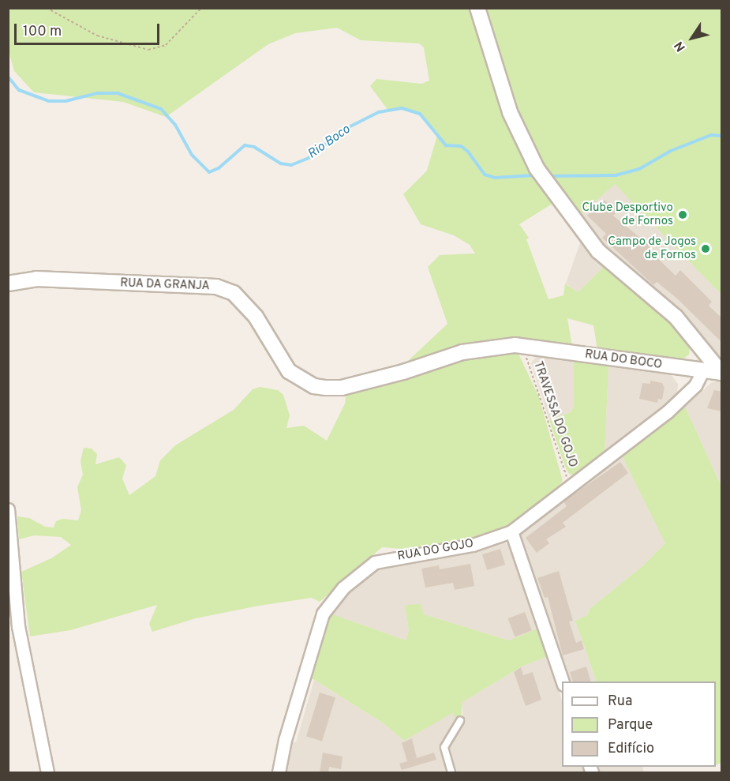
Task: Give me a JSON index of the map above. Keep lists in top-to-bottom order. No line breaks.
{"streets":{"street":["RUA DA GRANJA","RUA DO BOCO","RUA DO GOJO"],"path":["TRAVESSA DO GOJO"]},"crossings":[["RUA DA GRANJA","RUA DO BOCO"],["RUA DA GRANJA","TRAVESSA DO GOJO"],["RUA DO BOCO","TRAVESSA DO GOJO"],["RUA DO BOCO","RUA DO GOJO"],["TRAVESSA DO GOJO","RUA DO GOJO"]],"water":["Rio Boco"],"places":["Clube Desportivo de Fornos","Campo de Jogos de Fornos"],"legend":["Rua","Parque","Edifício"],"scale_bar":"100 m","north":"bottom left"}
